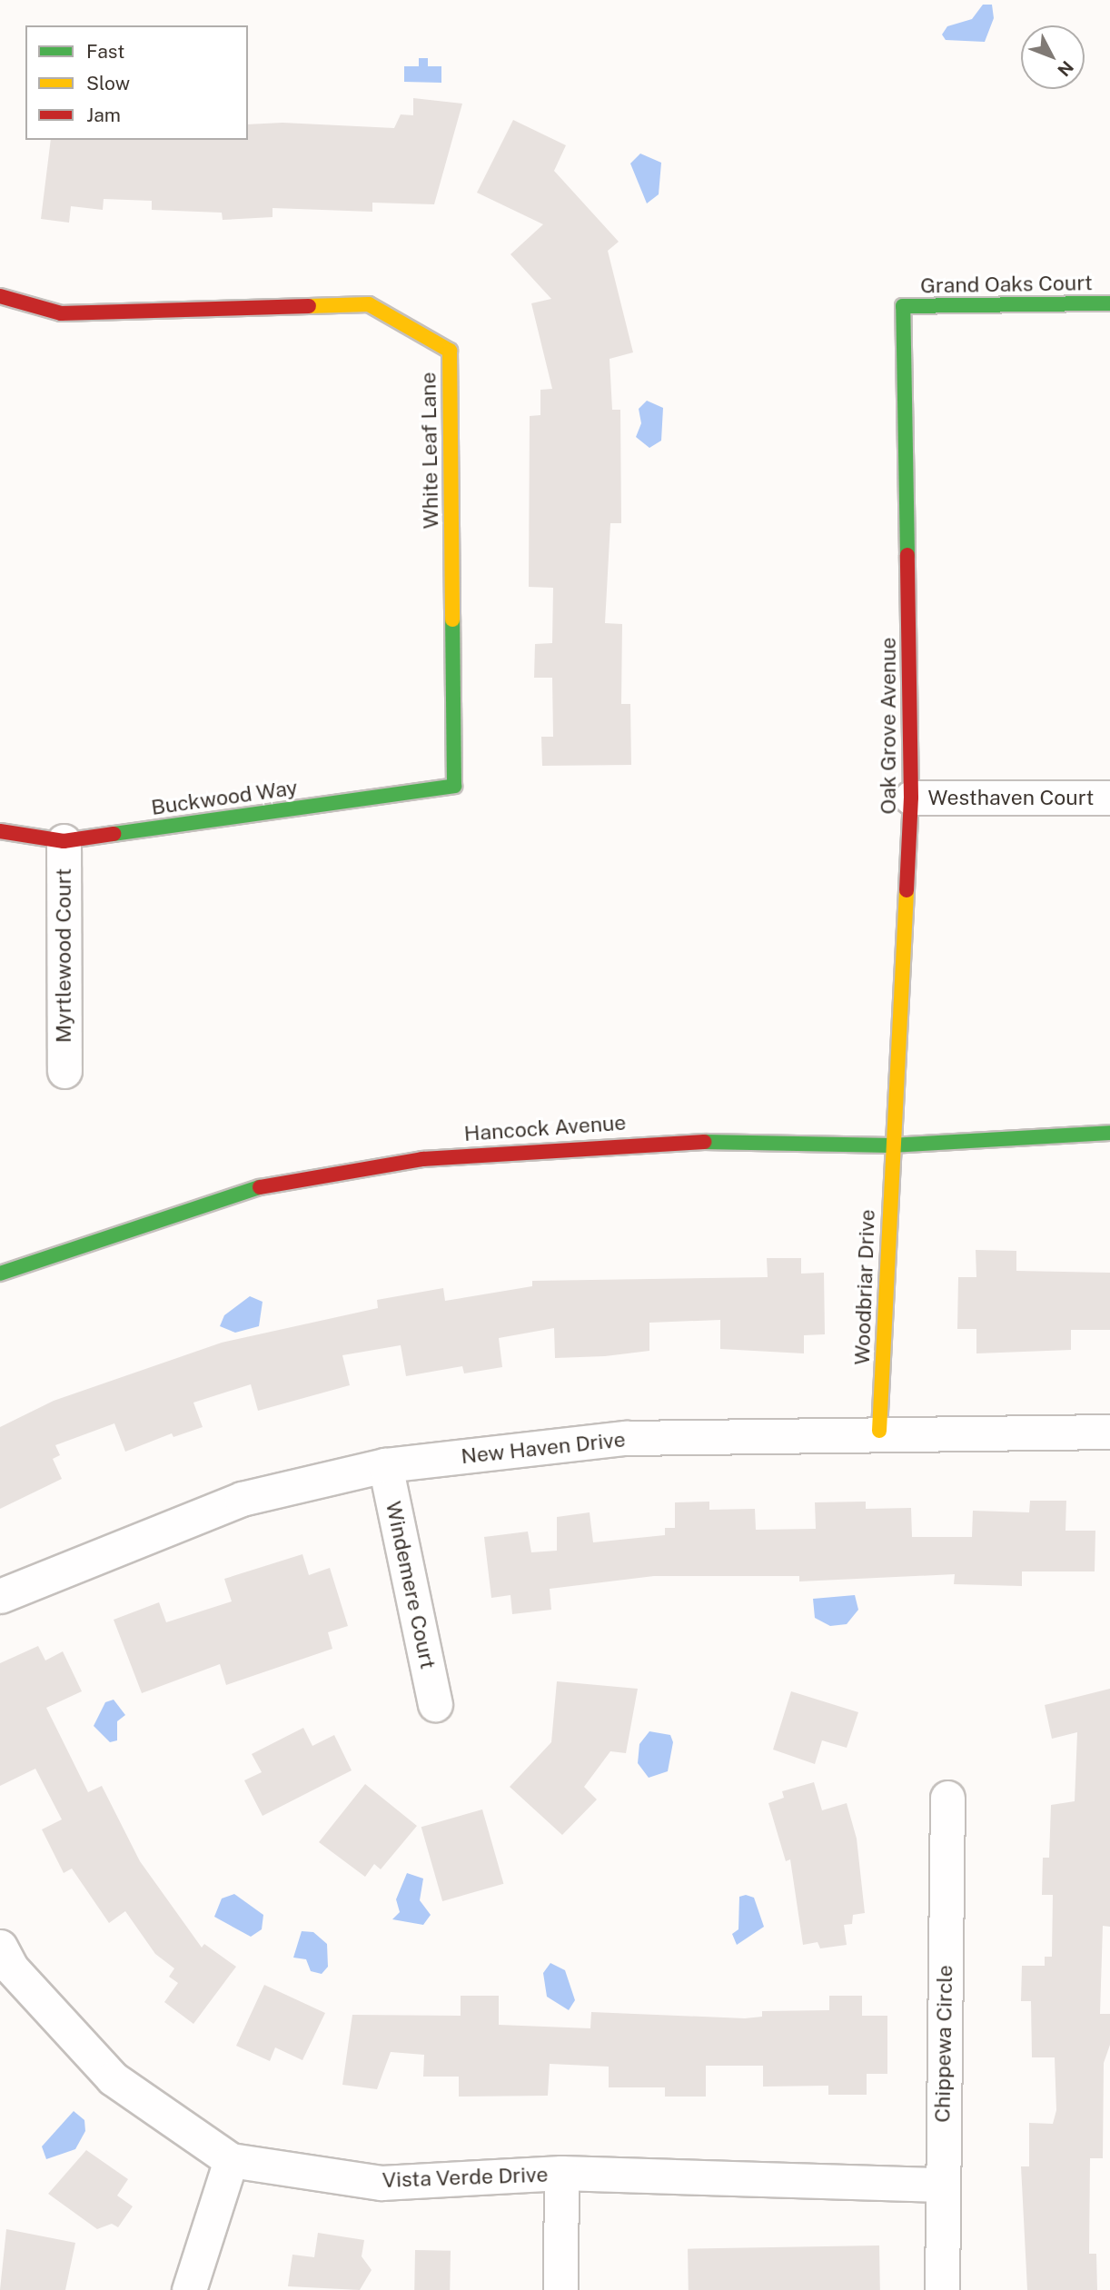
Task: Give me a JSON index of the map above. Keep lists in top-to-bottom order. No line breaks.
{"streets":{"street":["Grand Oaks Court","White Leaf Lane","Oak Grove Avenue","Buckwood Way","Westhaven Court","Myrtlewood Court","Hancock Avenue","Woodbriar Drive","New Haven Drive","Windemere Court","Chippewa Circle","Vista Verde Drive"]},"crossings":[["Grand Oaks Court","Oak Grove Avenue"],["White Leaf Lane","Buckwood Way"],["Oak Grove Avenue","Westhaven Court"],["Oak Grove Avenue","Hancock Avenue"],["Oak Grove Avenue","Woodbriar Drive"],["Buckwood Way","Myrtlewood Court"],["Hancock Avenue","Woodbriar Drive"],["Woodbriar Drive","New Haven Drive"],["New Haven Drive","Windemere Court"],["Chippewa Circle","Vista Verde Drive"]],"legend":["Fast","Slow","Jam"],"north":"bottom right"}
